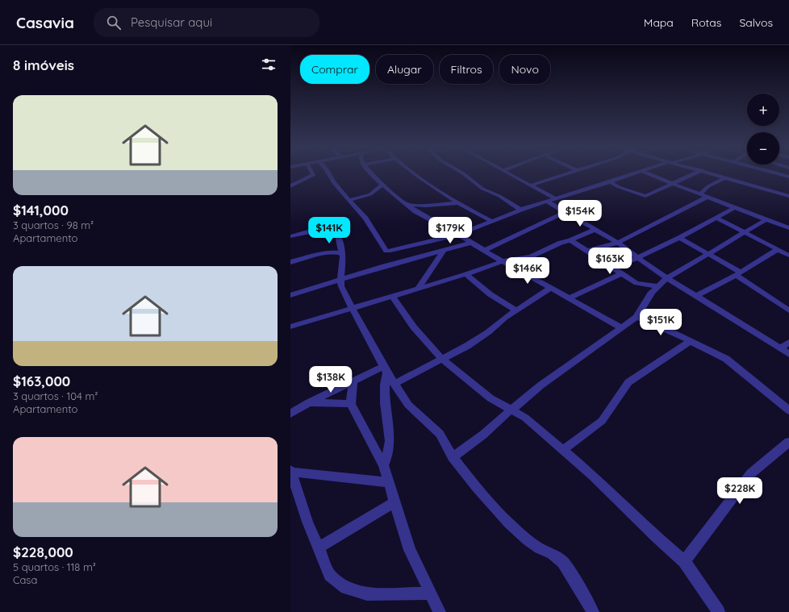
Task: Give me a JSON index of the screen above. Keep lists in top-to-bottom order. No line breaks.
{"page":{"header":"Casavia","search":"Pesquisar aqui","nav":["Mapa","Rotas","Salvos"],"heading":"8 imóveis","chip":["Comprar","Alugar","Filtros","Novo"],"list":[{"name":"$141,000","note":"3 quartos · 98 m² · Apartamento"},{"name":"$163,000","note":"3 quartos · 104 m² · Apartamento"},{"name":"$228,000","note":"5 quartos · 118 m² · Casa"}],"map_buttons":["+","−"],"price":["$154K","$141K","$179K","$163K","$146K","$151K","$138K","$228K"]}}
